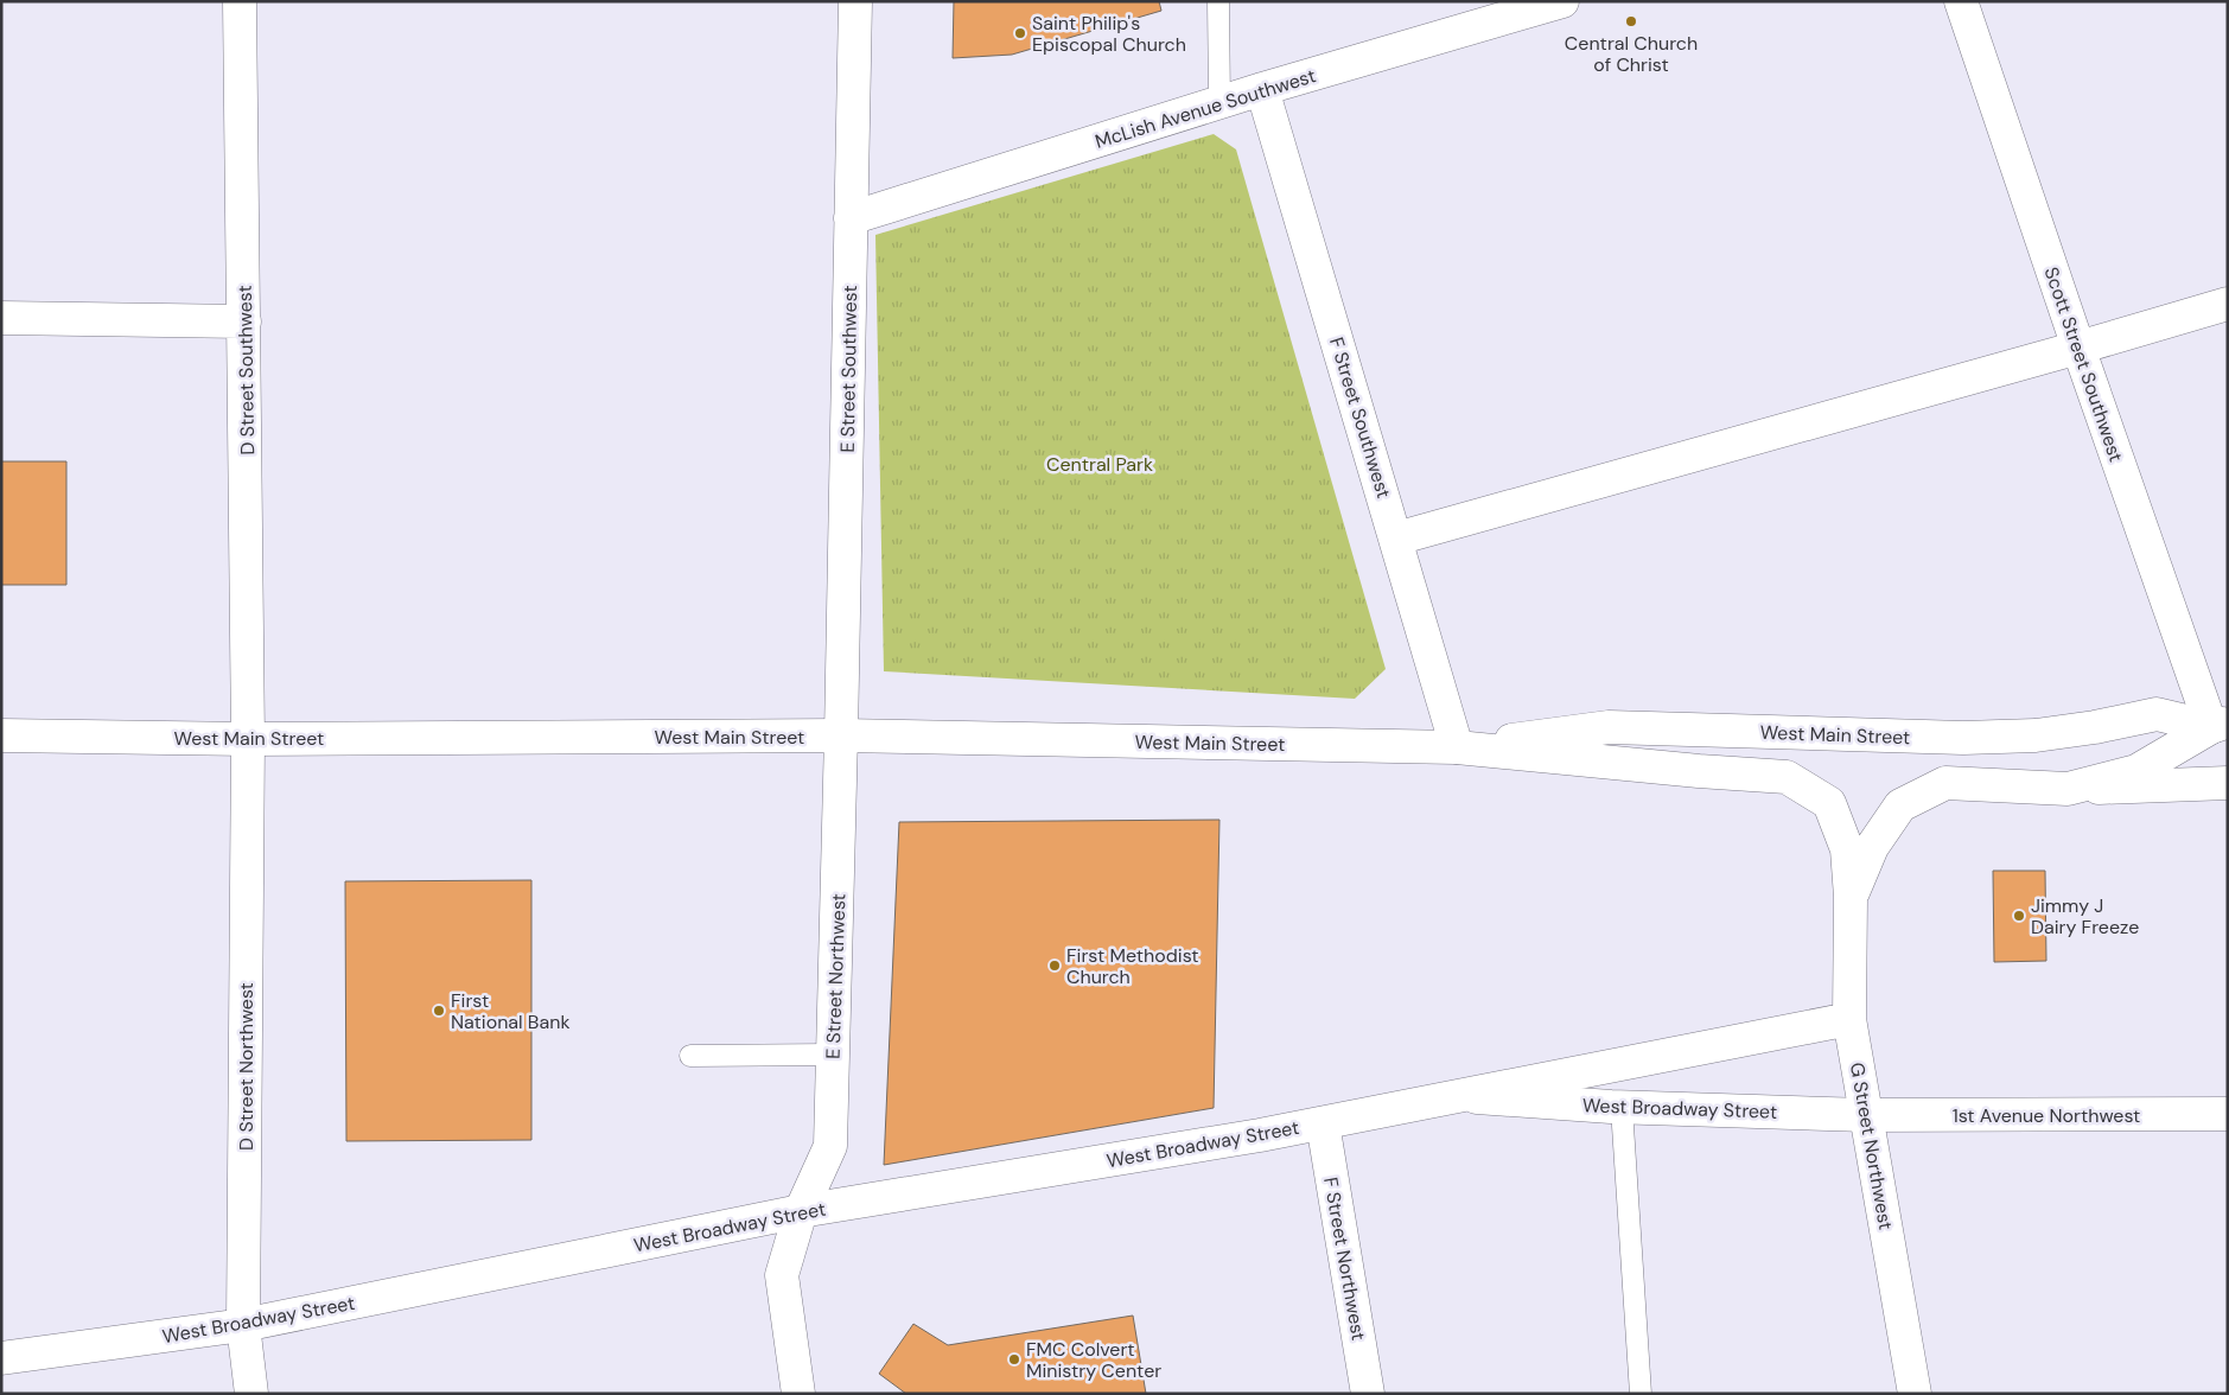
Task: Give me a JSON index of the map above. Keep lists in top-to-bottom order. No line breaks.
{"streets":{"street":["McLish Avenue Southwest","Scott Street Southwest","E Street Southwest","D Street Southwest","F Street Southwest","West Main Street","E Street Northwest","D Street Northwest","West Broadway Street","1st Avenue Northwest","G Street Northwest","F Street Northwest"]},"crossings":[["McLish Avenue Southwest","E Street Southwest"],["McLish Avenue Southwest","F Street Southwest"],["Scott Street Southwest","West Main Street"],["E Street Southwest","West Main Street"],["E Street Southwest","E Street Northwest"],["D Street Southwest","West Main Street"],["D Street Southwest","D Street Northwest"],["F Street Southwest","West Main Street"],["West Main Street","E Street Northwest"],["West Main Street","D Street Northwest"],["West Main Street","G Street Northwest"],["E Street Northwest","West Broadway Street"],["D Street Northwest","West Broadway Street"],["West Broadway Street","1st Avenue Northwest"],["West Broadway Street","G Street Northwest"],["West Broadway Street","F Street Northwest"],["1st Avenue Northwest","G Street Northwest"]],"parks":["Central Park"],"places":["Central Church of Christ","Saint Philip's Episcopal Church","Jimmy J Dairy Freeze","First Methodist Church","First National Bank","FMC Colvert Ministry Center"]}
